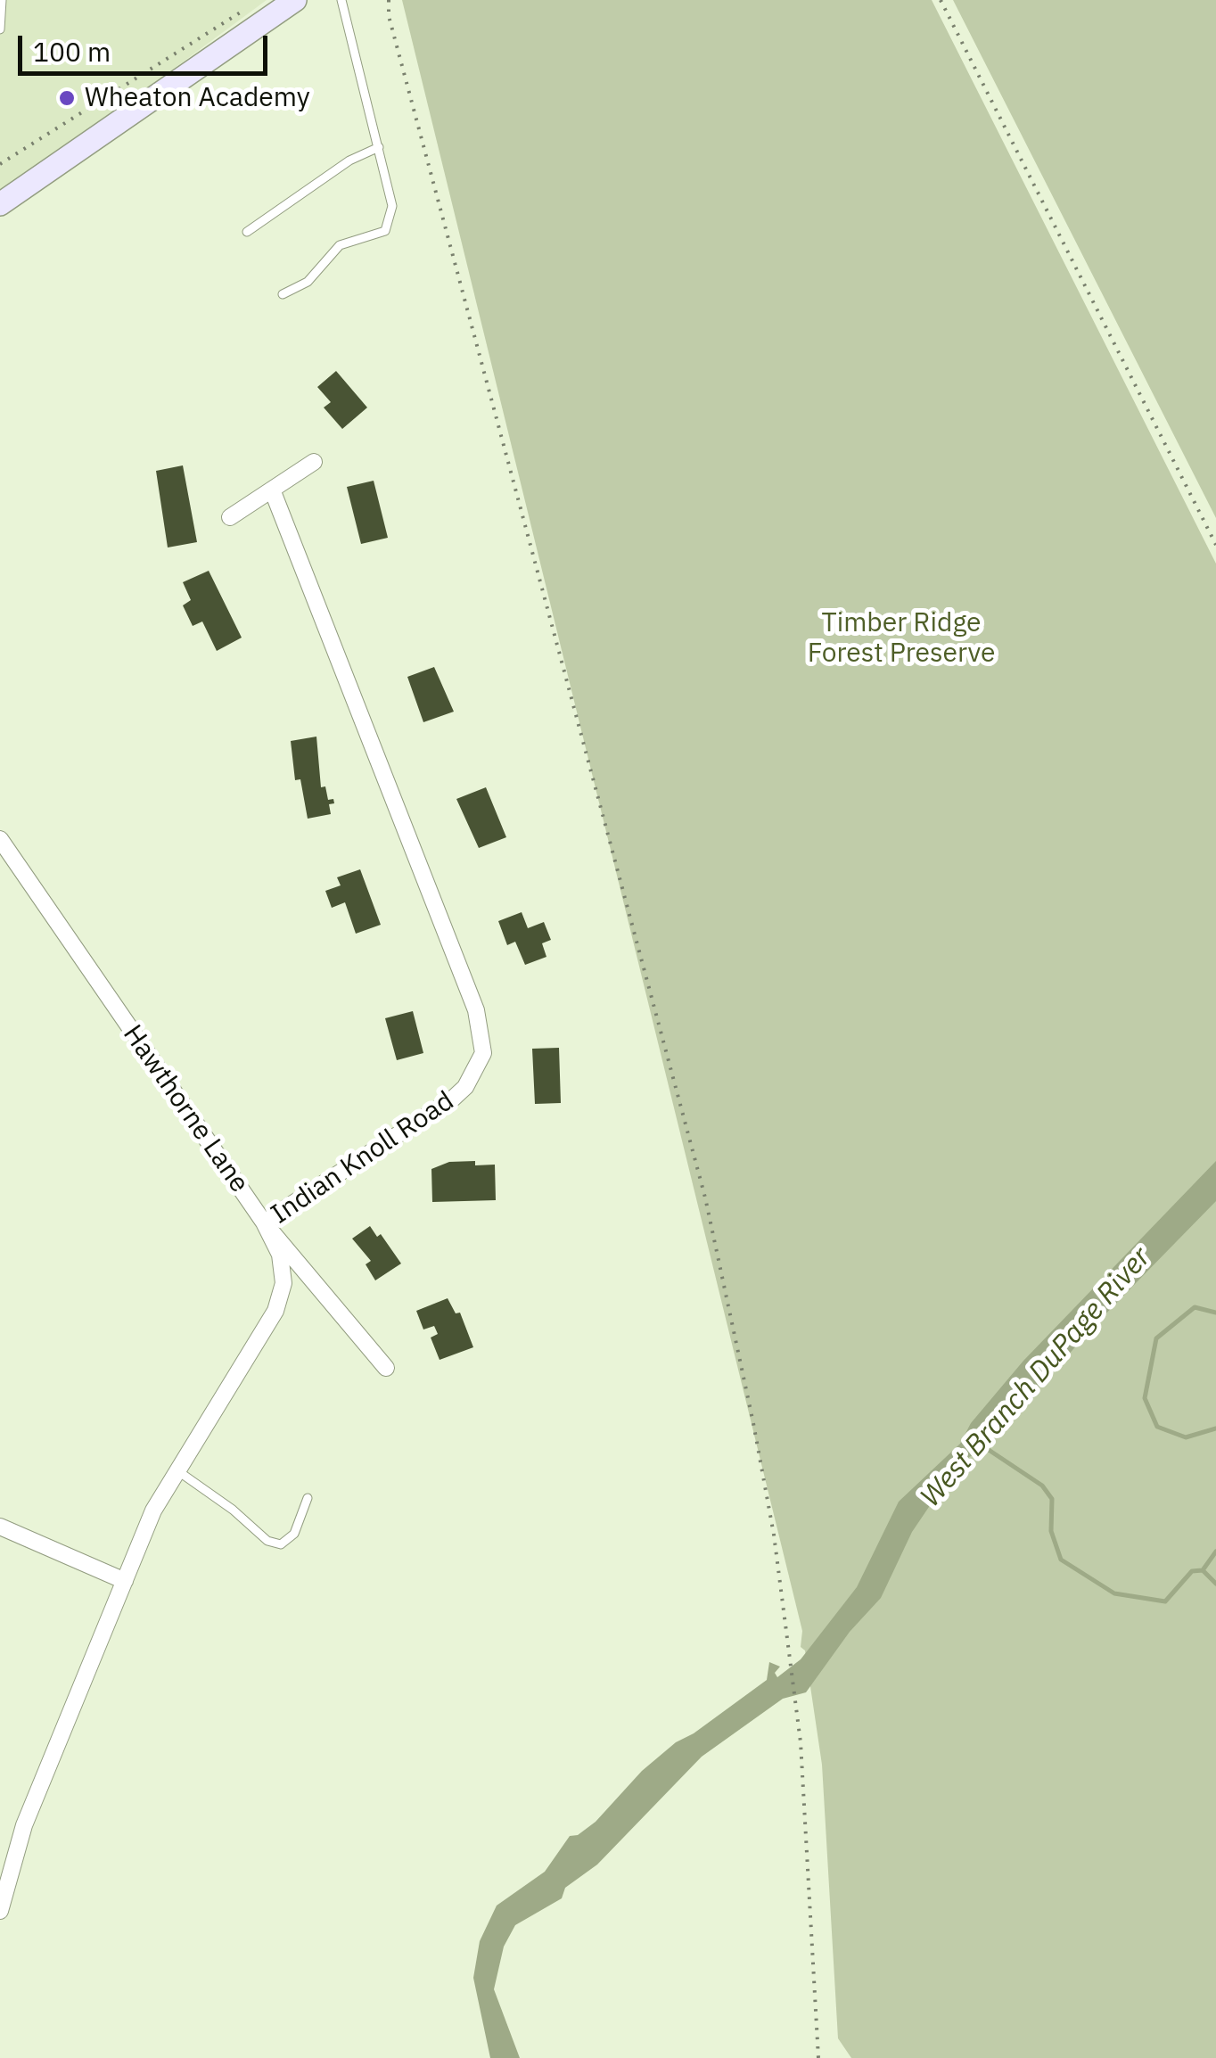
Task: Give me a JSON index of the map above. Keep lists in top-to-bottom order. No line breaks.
{"streets":{"street":["Hawthorne Lane","Indian Knoll Road"]},"crossings":[["Hawthorne Lane","Indian Knoll Road"]],"water":["West Branch DuPage River"],"parks":["Timber Ridge Forest Preserve"],"places":["Wheaton Academy"],"scale_bar":"100 m"}
